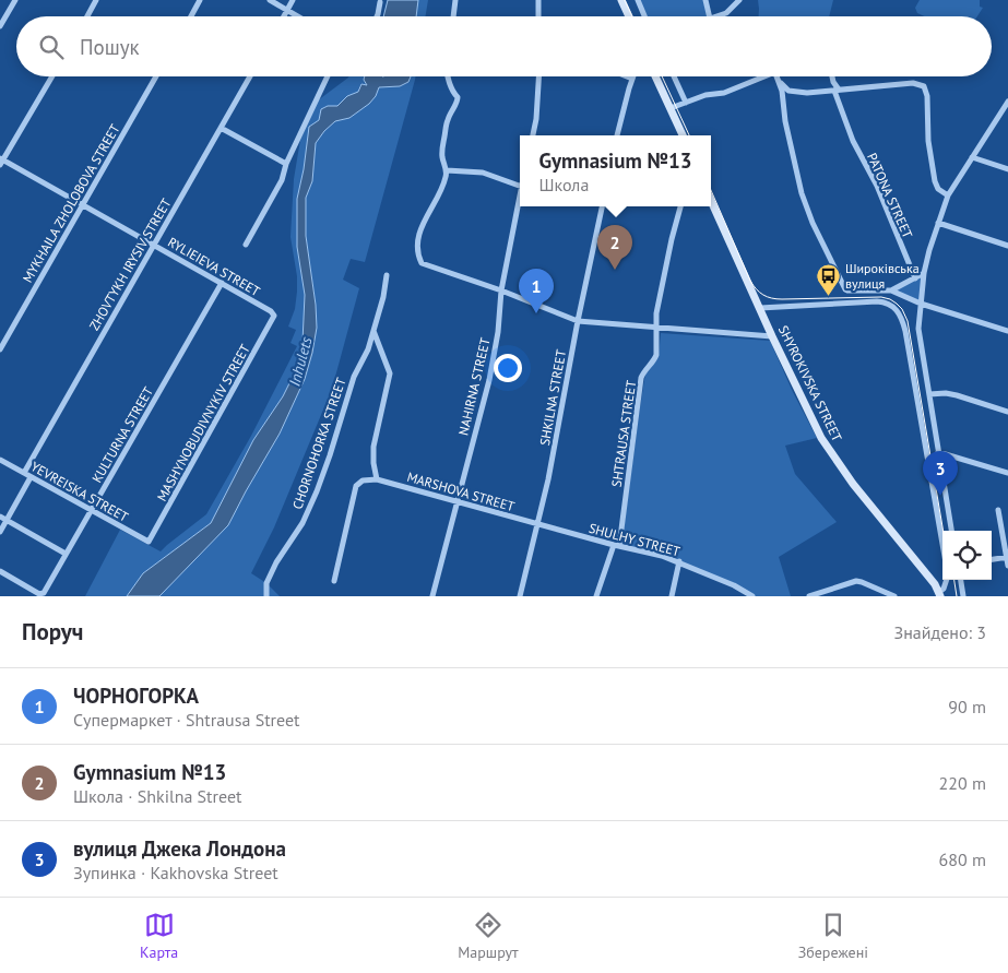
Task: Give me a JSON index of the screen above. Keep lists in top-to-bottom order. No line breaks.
{"streets":{"main road":["SHYROKIVSKA STREET"],"street":["PATONA STREET","MYKHAILA ZHOLOBOVA STREET","ZHOVTYKH IRYSIV STREET","RYLIEIEVA STREET","NAHIRNA STREET","SHKILNA STREET","MASHYNOBUDIVNYKIV STREET","SHTRAUSA STREET","KULTURNA STREET","CHORNOHORKA STREET","YEVREISKA STREET","MARSHOVA STREET","SHULHY STREET"]},"crossings":[["MYKHAILA ZHOLOBOVA STREET","RYLIEIEVA STREET"],["ZHOVTYKH IRYSIV STREET","RYLIEIEVA STREET"],["ZHOVTYKH IRYSIV STREET","YEVREISKA STREET"],["RYLIEIEVA STREET","MASHYNOBUDIVNYKIV STREET"],["RYLIEIEVA STREET","KULTURNA STREET"],["NAHIRNA STREET","MARSHOVA STREET"],["SHKILNA STREET","MARSHOVA STREET"],["SHKILNA STREET","SHULHY STREET"],["MASHYNOBUDIVNYKIV STREET","YEVREISKA STREET"],["SHTRAUSA STREET","SHULHY STREET"],["KULTURNA STREET","YEVREISKA STREET"],["MARSHOVA STREET","SHULHY STREET"]],"water":["Inhulets"],"places":{"bus stop":["Широківська вулиця"]},"page":{"search":"Пошук","popup":["Gymnasium №13","Школа"],"pins":["2","1","3"],"heading":["Поруч","Знайдено: 3"],"list":[{"mark":"1","name":"ЧОРНОГОРКА","note":"Супермаркет · Shtrausa Street","value":"90 m"},{"mark":"2","name":"Gymnasium №13","note":"Школа · Shkilna Street","value":"220 m"},{"mark":"3","name":"вулиця Джека Лондона","note":"Зупинка · Kakhovska Street","value":"680 m"}],"nav":["Карта","Маршрут","Збережені"]}}
